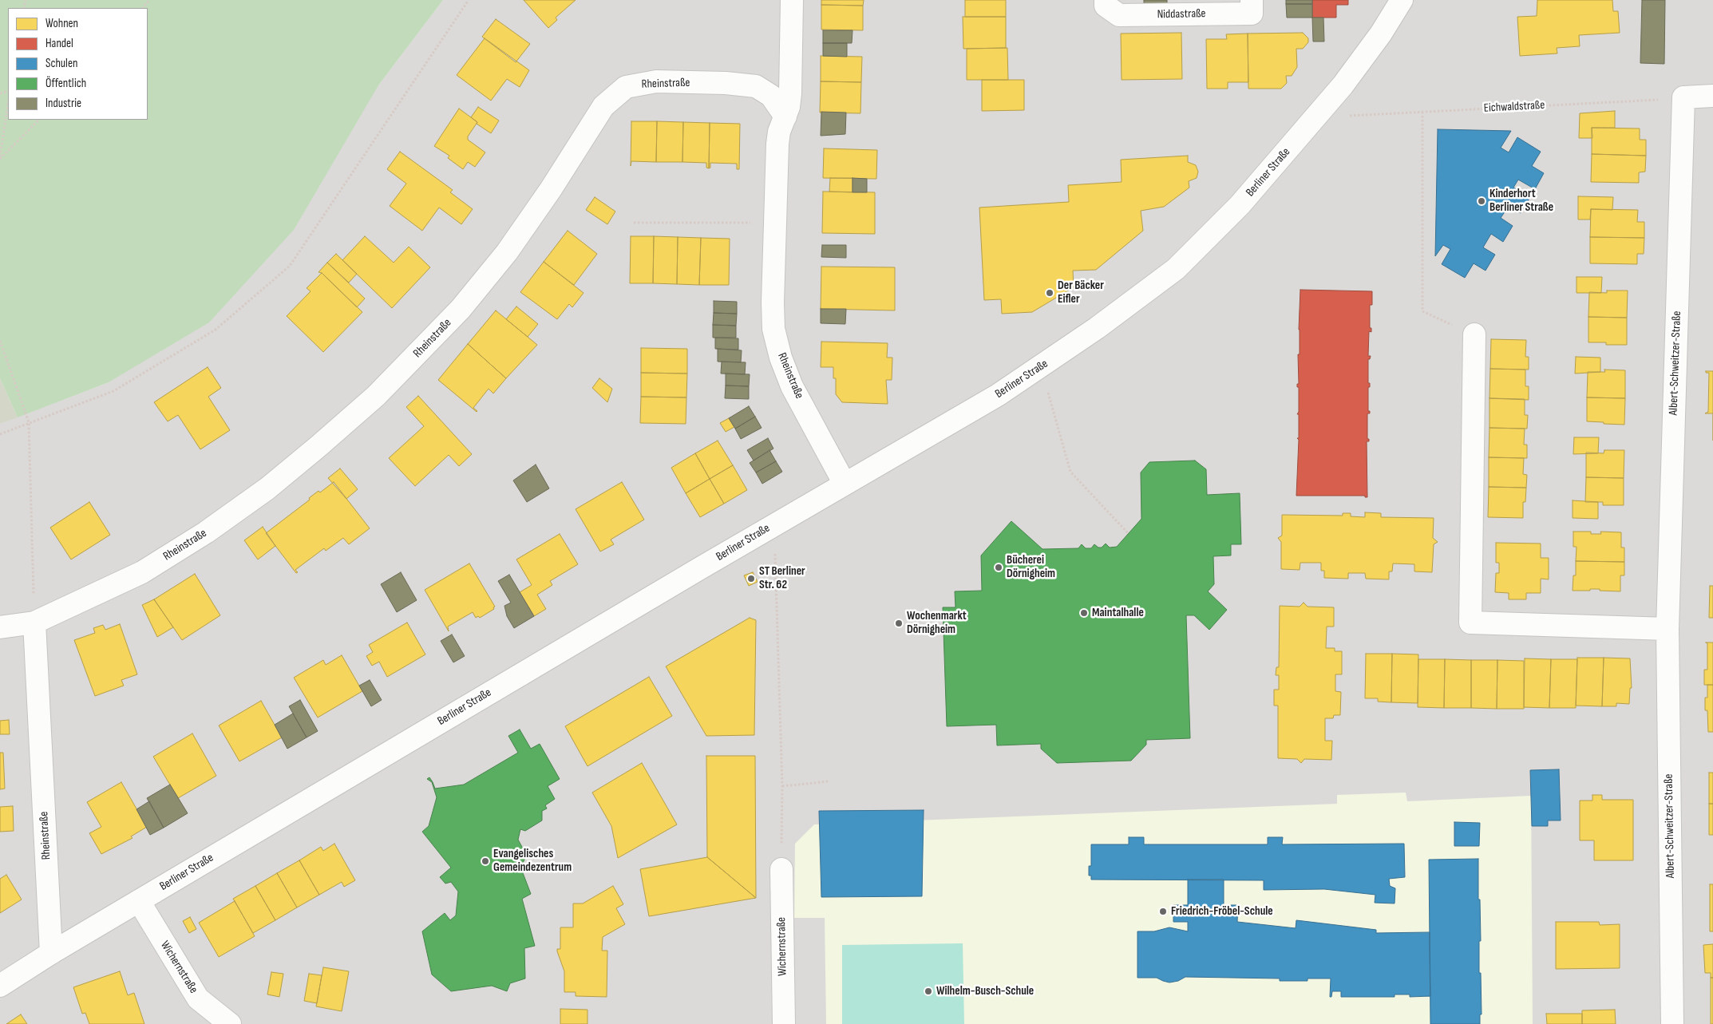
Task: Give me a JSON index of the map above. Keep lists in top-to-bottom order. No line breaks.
{"streets":{"street":["Niddastraße","Rheinstraße","Berliner Straße","Albert-Schweitzer-Straße","Wichernstraße"],"path":["Eichwaldstraße"]},"crossings":[["Rheinstraße","Berliner Straße"],["Eichwaldstraße","Berliner Straße"],["Eichwaldstraße","Albert-Schweitzer-Straße"],["Berliner Straße","Wichernstraße"]],"places":["Kinderhort Berliner Straße","Der Bäcker Eifler","Bücherei Dörnigheim","ST Berliner Str. 62","Maintalhalle","Wochenmarkt Dörnigheim","Evangelisches Gemeindezentrum","Friedrich-Fröbel-Schule","Wilhelm-Busch-Schule"],"legend":["Wohnen","Handel","Schulen","Öffentlich","Industrie"]}
